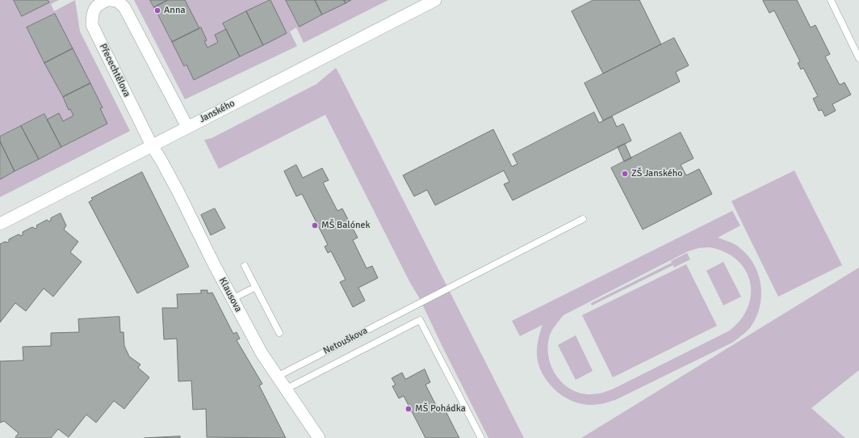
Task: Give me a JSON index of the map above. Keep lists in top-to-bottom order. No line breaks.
{"streets":{"street":["Přecechtělova","Janského","Klausova"],"lane":["Netouškova"]},"crossings":[["Přecechtělova","Janského"],["Přecechtělova","Klausova"],["Janského","Klausova"],["Klausova","Netouškova"]],"places":["Anna","ZŠ Janského","MŠ Balónek","MŠ Pohádka"]}
